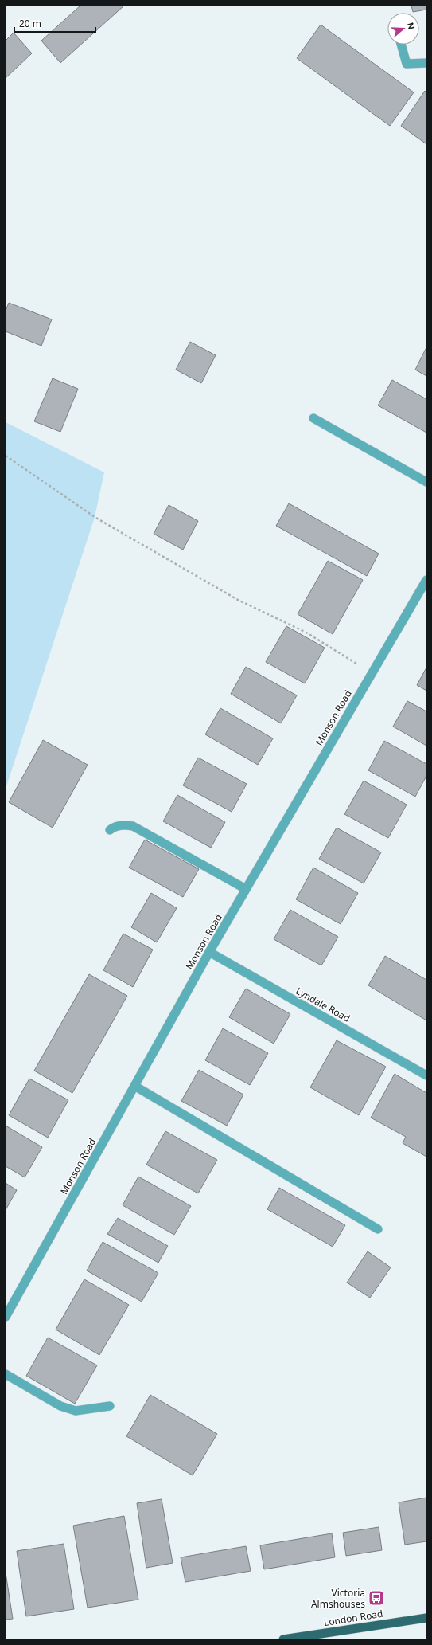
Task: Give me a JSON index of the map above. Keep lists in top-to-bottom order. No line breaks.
{"streets":{"main road":["London Road"],"street":["Monson Road","Lyndale Road"]},"crossings":[["Monson Road","Lyndale Road"]],"places":{"bus stop":["Victoria Almshouses"]},"scale_bar":"20 m","north":"right"}
